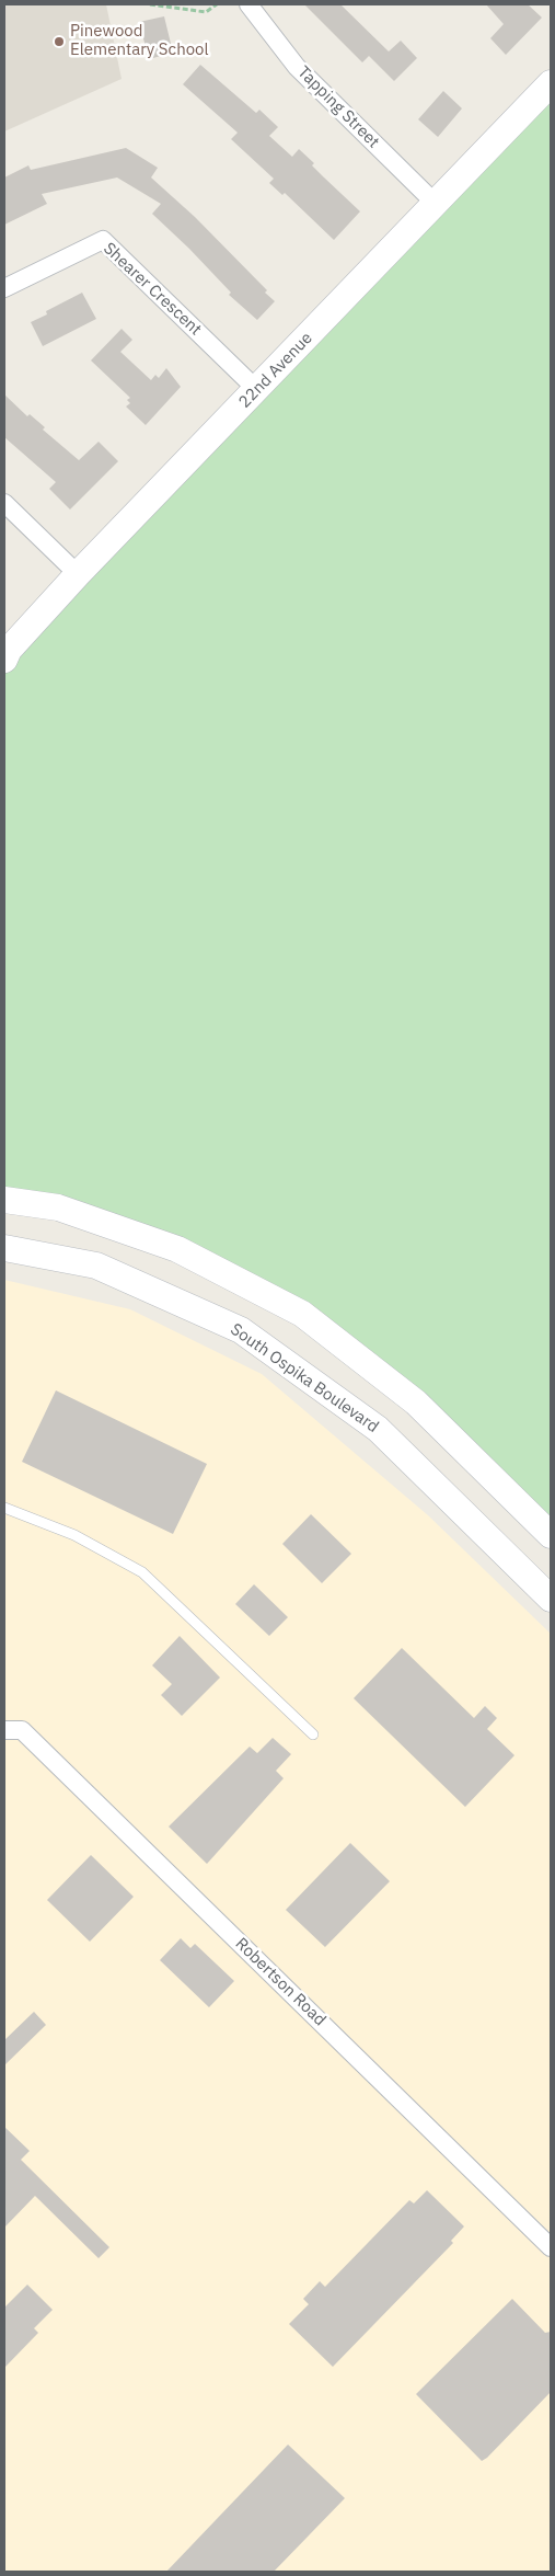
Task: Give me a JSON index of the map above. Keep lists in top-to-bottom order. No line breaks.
{"streets":{"main road":["22nd Avenue","South Ospika Boulevard"],"street":["Tapping Street","Shearer Crescent","Robertson Road"]},"crossings":[["Tapping Street","22nd Avenue"],["Shearer Crescent","22nd Avenue"]],"places":["Pinewood Elementary School"]}
